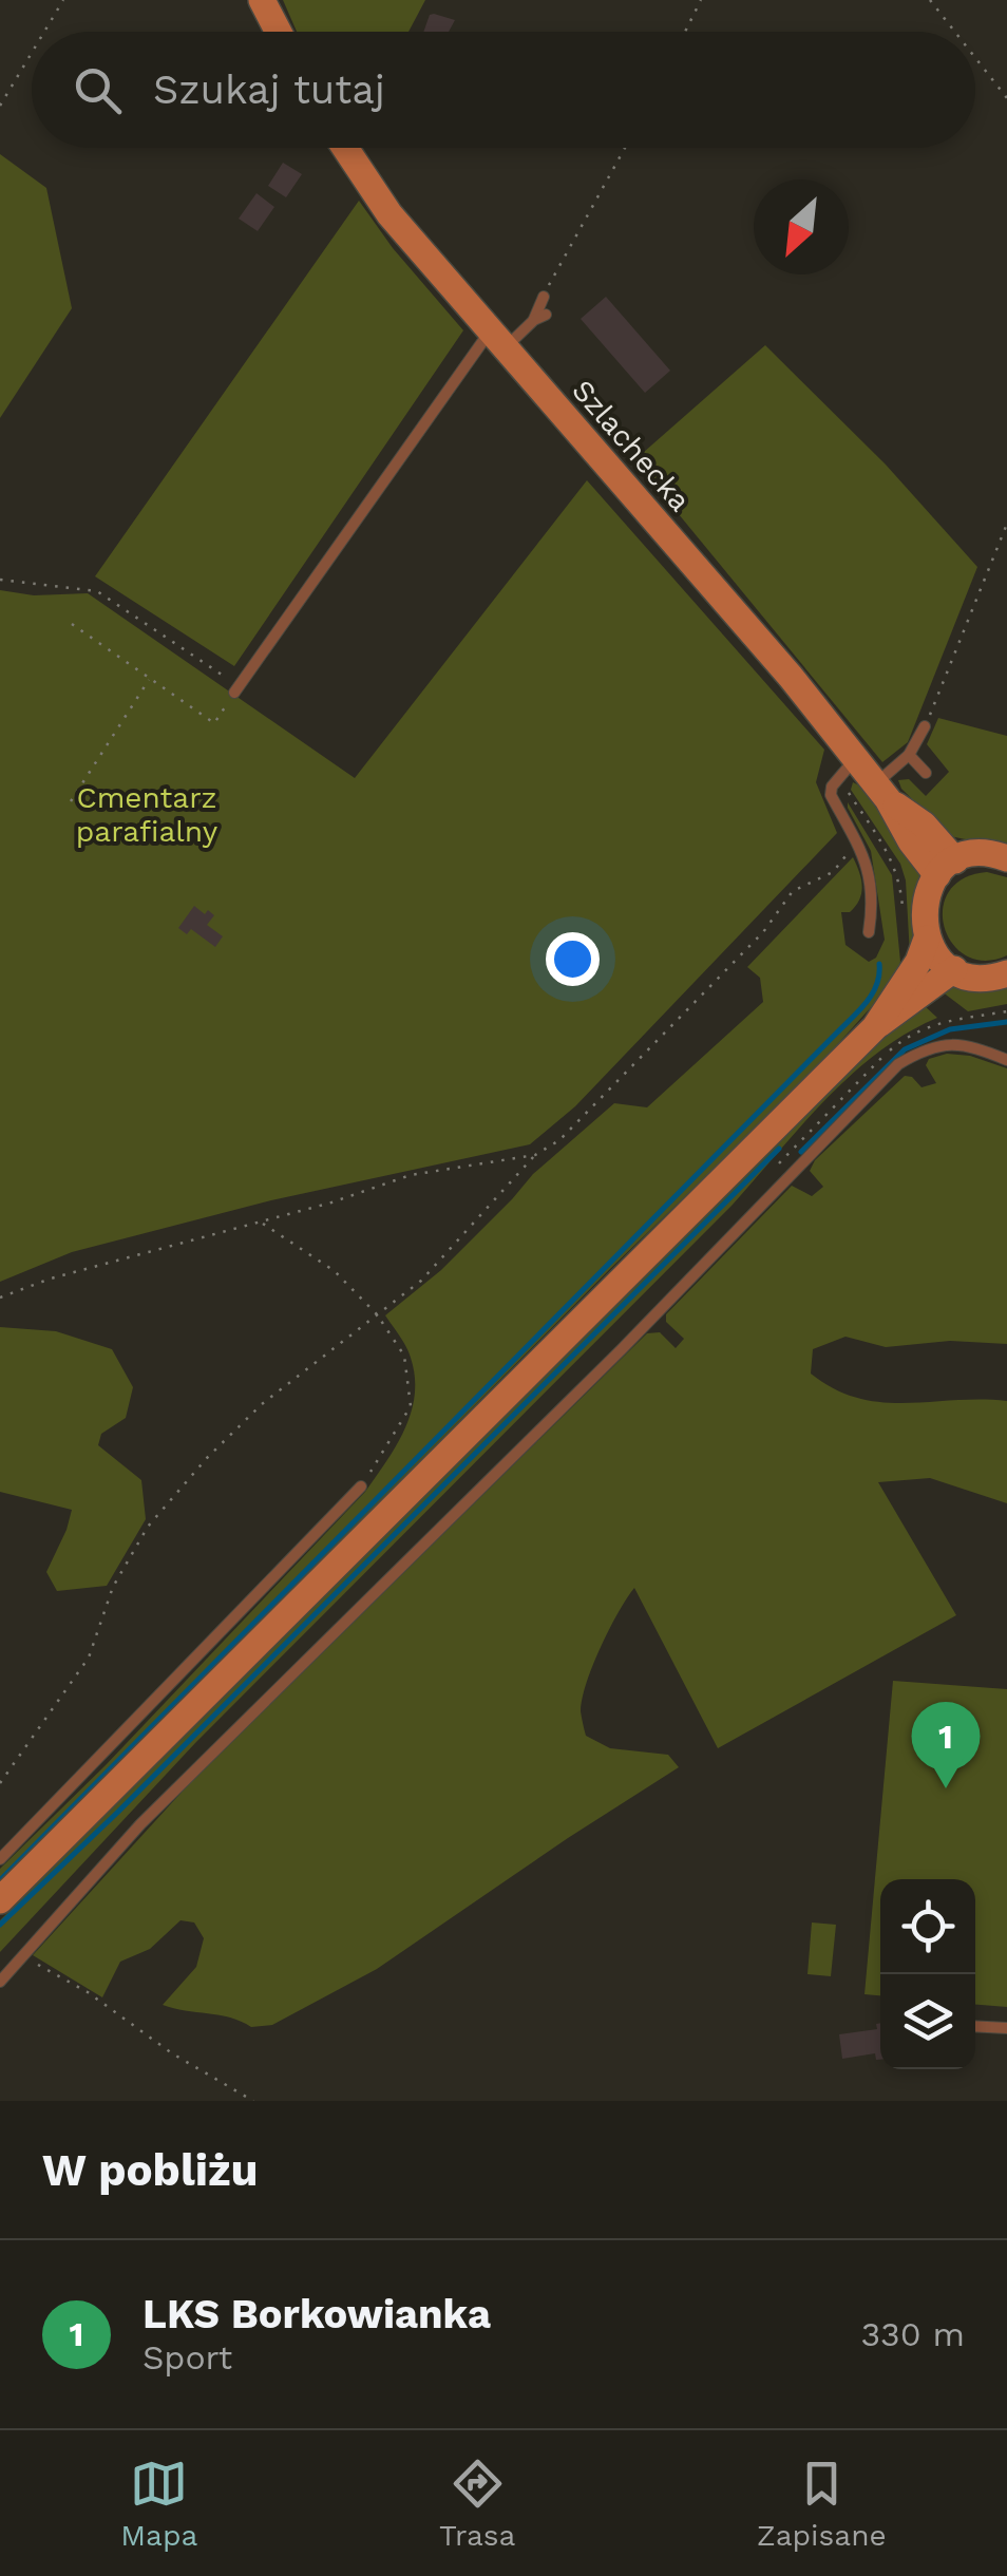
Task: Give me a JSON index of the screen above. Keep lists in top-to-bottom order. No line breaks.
{"streets":{"main road":["Szlachecka"]},"parks":["Cmentarz parafialny"],"north":"bottom left","page":{"search":"Szukaj tutaj","pins":"1","heading":"W pobliżu","list":[{"mark":"1","name":"LKS Borkowianka","note":"Sport","value":"330 m"}],"nav":["Mapa","Trasa","Zapisane"]}}
